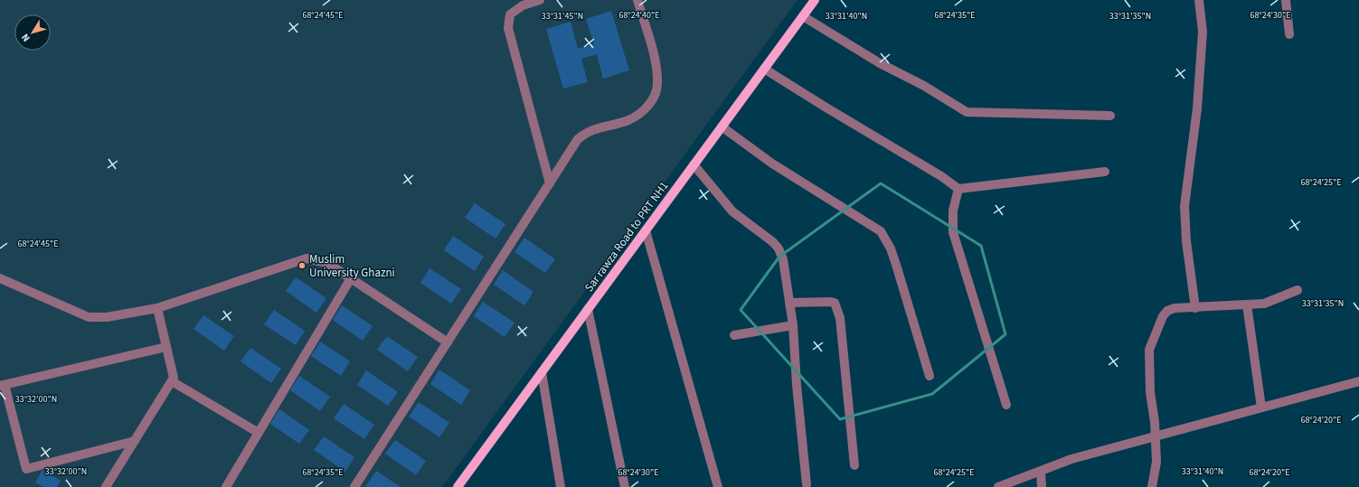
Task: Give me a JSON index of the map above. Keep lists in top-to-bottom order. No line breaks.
{"streets":{"main road":["Sar rawza Road to PRT NH1"]},"places":["Muslim University Ghazni"],"north":"bottom left","coordinates":["68°24'45\"E","68°24'40\"E","68°24'35\"E","68°24'30\"E","33°31'45\"N","33°31'40\"N","33°31'35\"N","68°24'25\"E","33°32'00\"N","68°24'20\"E"]}
